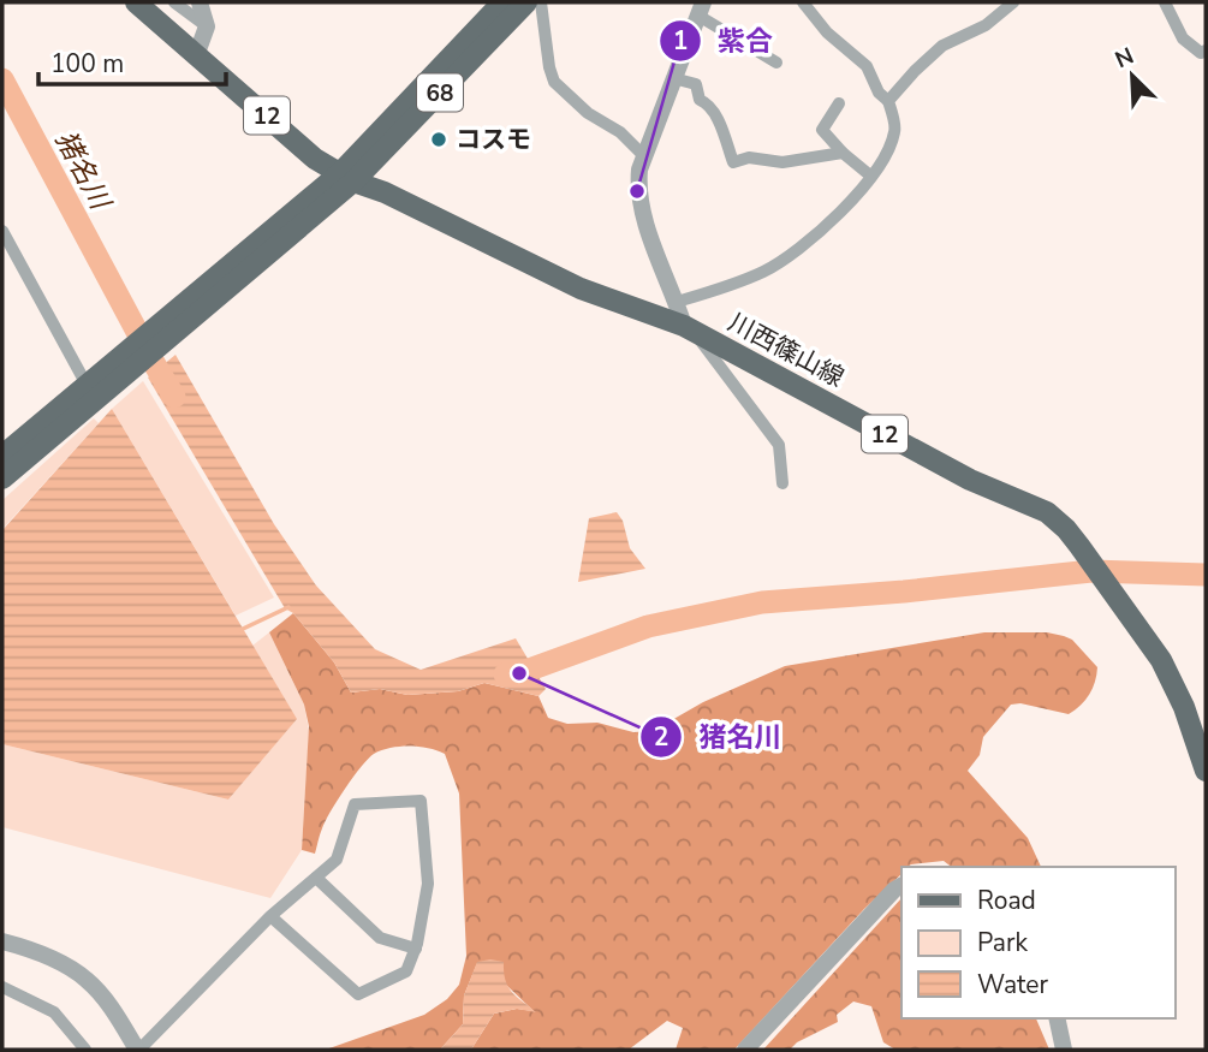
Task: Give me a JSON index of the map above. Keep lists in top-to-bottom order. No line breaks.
{"streets":{"main road":["68","12","川西篠山線"]},"crossings":[["68","川西篠山線"]],"water":["猪名川"],"places":["コスモ","紫合","猪名川"],"legend":["Road","Park","Water"],"scale_bar":"100 m","north":"top left"}
